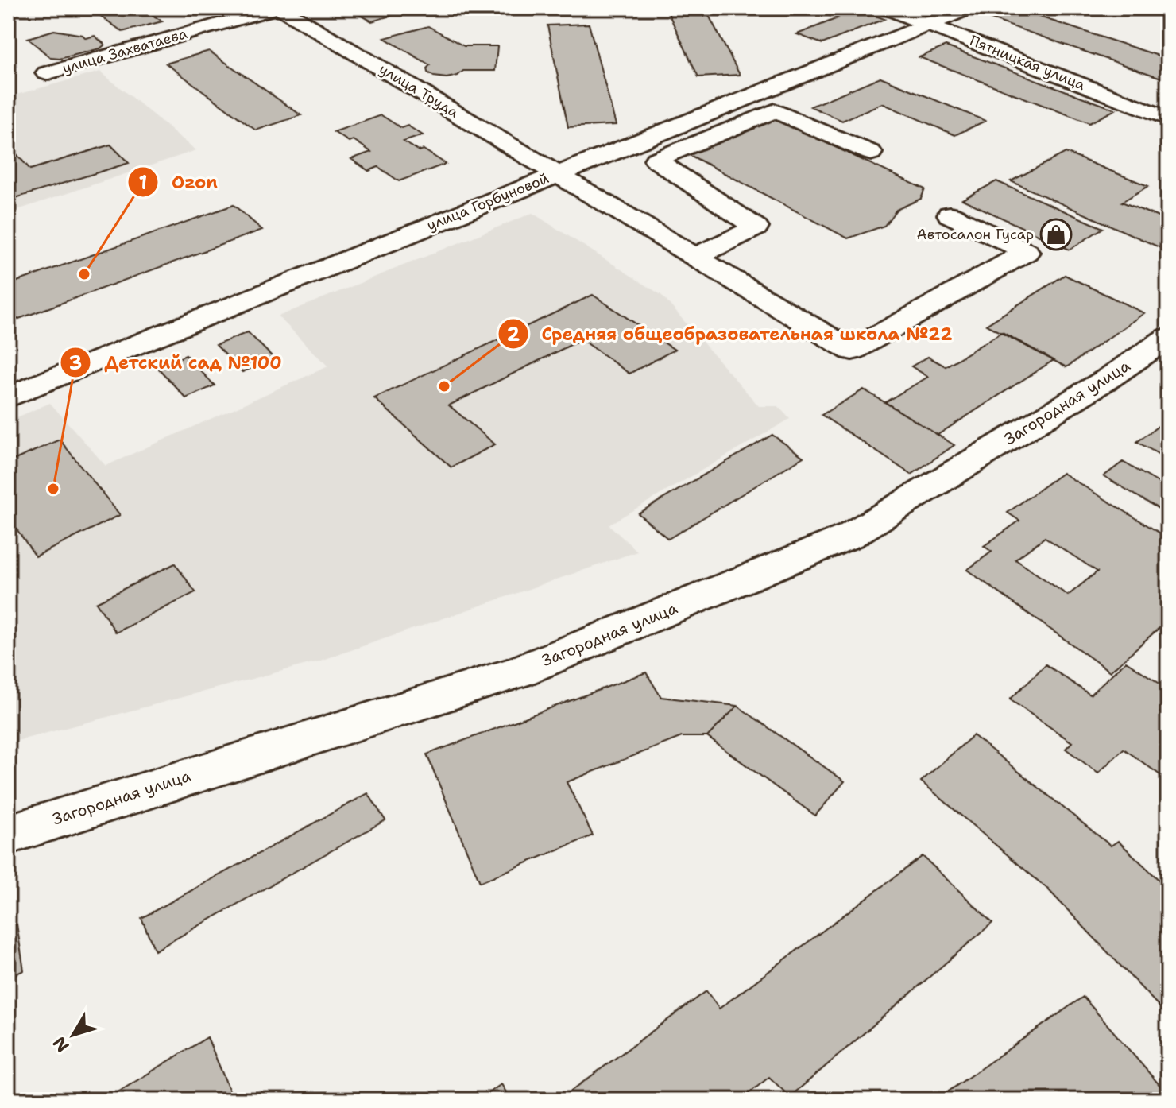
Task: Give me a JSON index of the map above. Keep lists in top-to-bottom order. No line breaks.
{"streets":{"street":["улица Захватаева","Пятницкая улица","улица Труда","улица Горбуновой","Загородная улица"]},"crossings":[["улица Захватаева","улица Труда"],["Пятницкая улица","улица Горбуновой"],["улица Труда","улица Горбуновой"]],"places":{"shop":["Автосалон Гусар"],"other":["Ozon","Средняя общеобразовательная школа №22","Детский сад №100"]},"north":"bottom left"}
